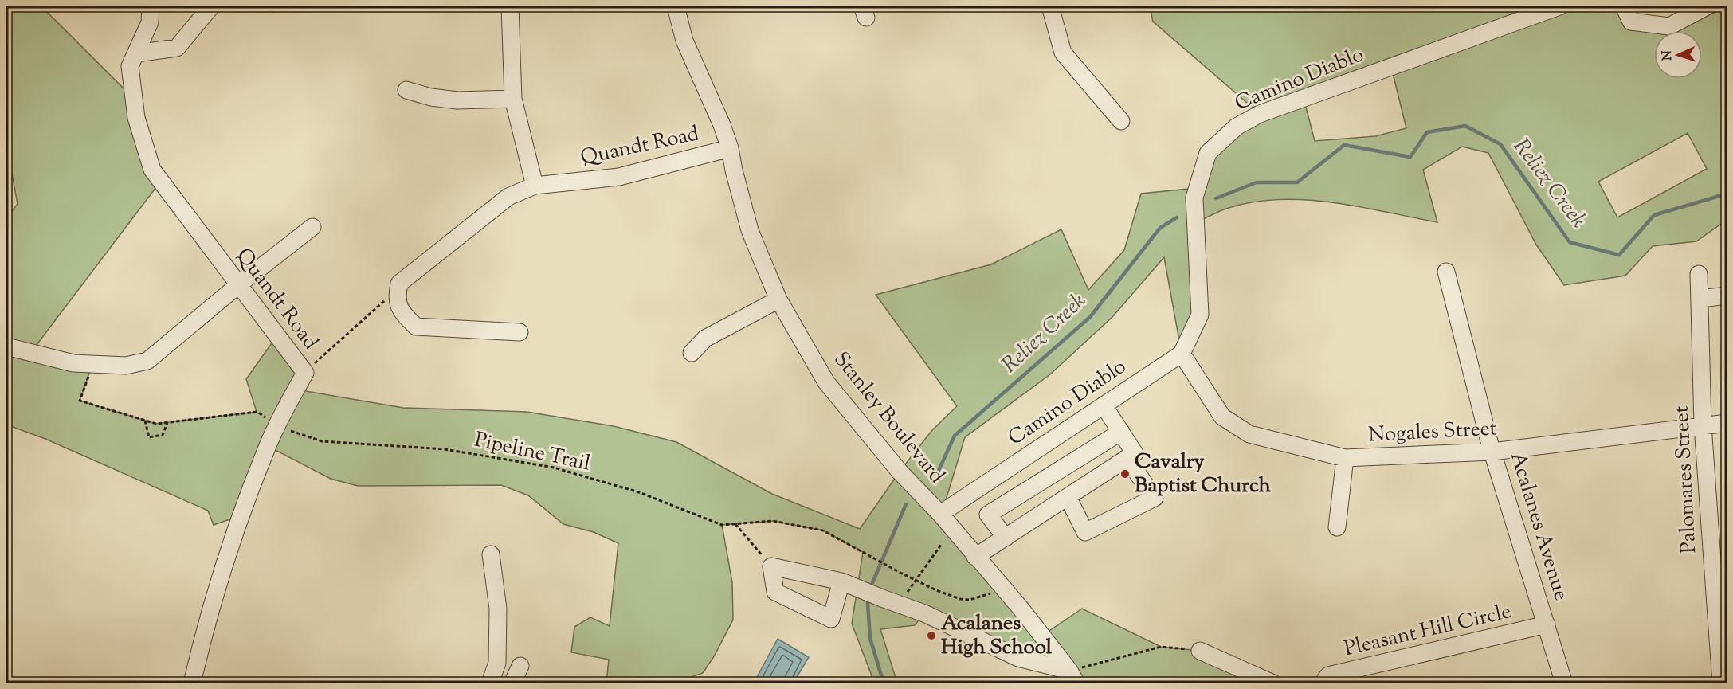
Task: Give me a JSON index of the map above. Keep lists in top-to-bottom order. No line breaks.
{"streets":{"street":["Camino Diablo","Quandt Road","Stanley Boulevard","Nogales Street","Palomares Street","Acalanes Avenue","Pleasant Hill Circle"],"path":["Pipeline Trail"]},"crossings":[["Camino Diablo","Stanley Boulevard"],["Camino Diablo","Nogales Street"],["Quandt Road","Stanley Boulevard"],["Quandt Road","Pipeline Trail"],["Stanley Boulevard","Pipeline Trail"],["Nogales Street","Palomares Street"],["Nogales Street","Acalanes Avenue"],["Acalanes Avenue","Pleasant Hill Circle"]],"water":["Reliez Creek"],"places":["Cavalry Baptist Church","Acalanes High School"],"north":"left"}
